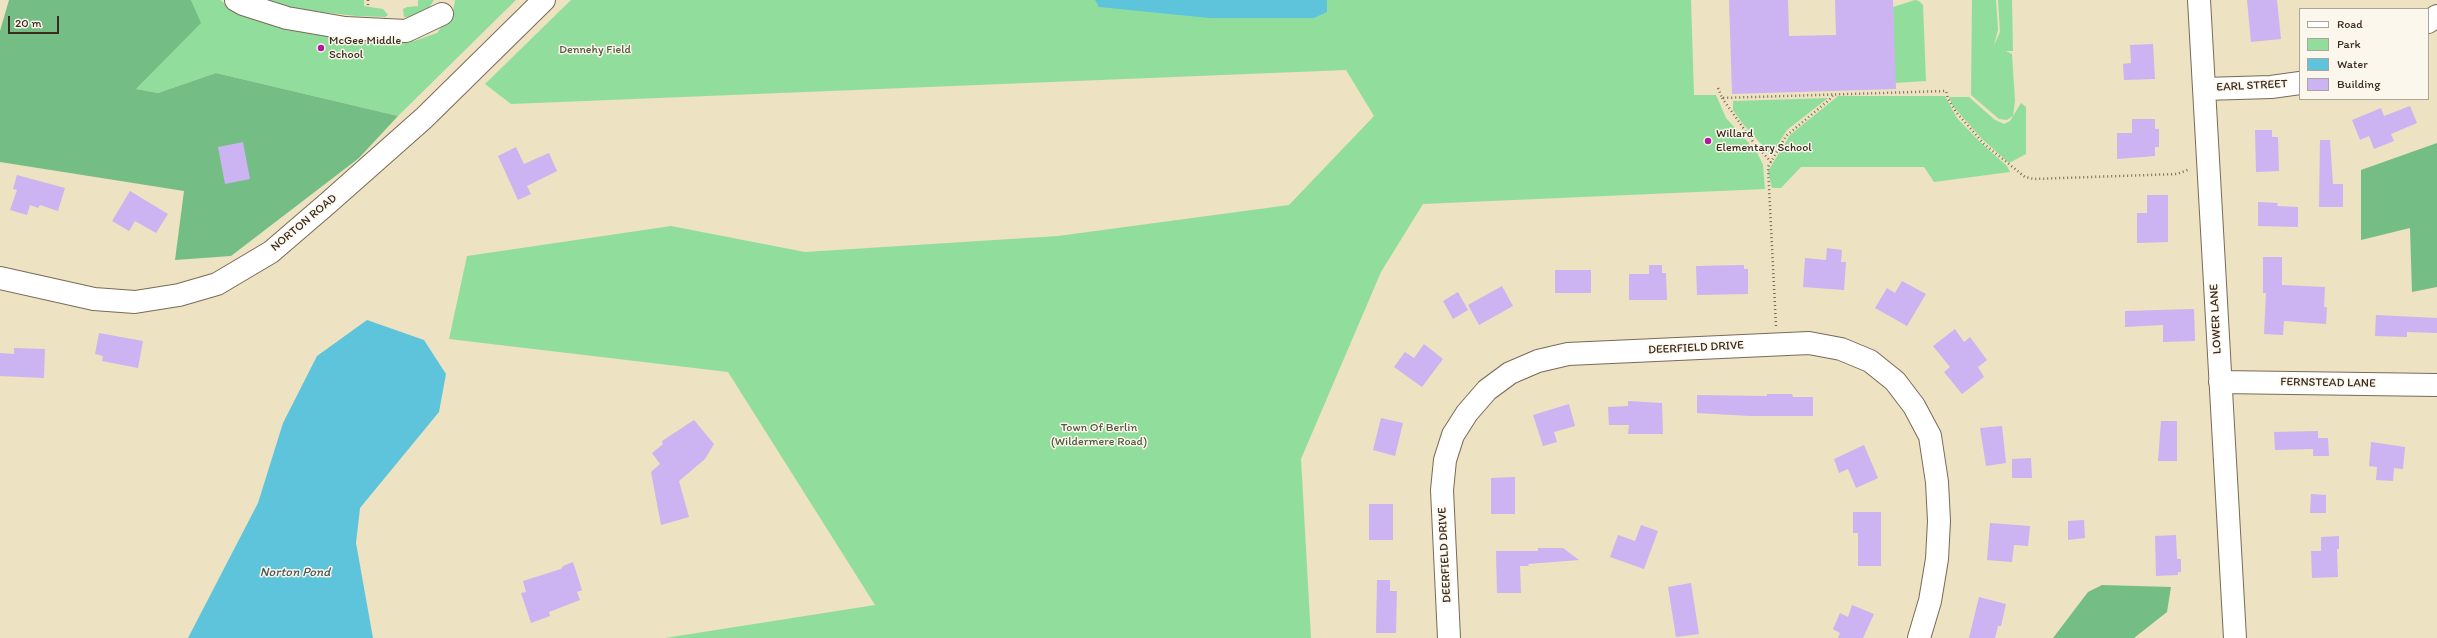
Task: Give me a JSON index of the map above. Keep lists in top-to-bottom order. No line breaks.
{"streets":{"street":["EARL STREET","NORTON ROAD","LOWER LANE","DEERFIELD DRIVE","FERNSTEAD LANE"]},"crossings":[["EARL STREET","LOWER LANE"],["LOWER LANE","FERNSTEAD LANE"]],"water":["Norton Pond"],"parks":["Dennehy Field","Town Of Berlin (Wildermere Road)"],"places":["McGee Middle School","Willard Elementary School"],"legend":["Road","Park","Water","Building"],"scale_bar":"20 m"}
